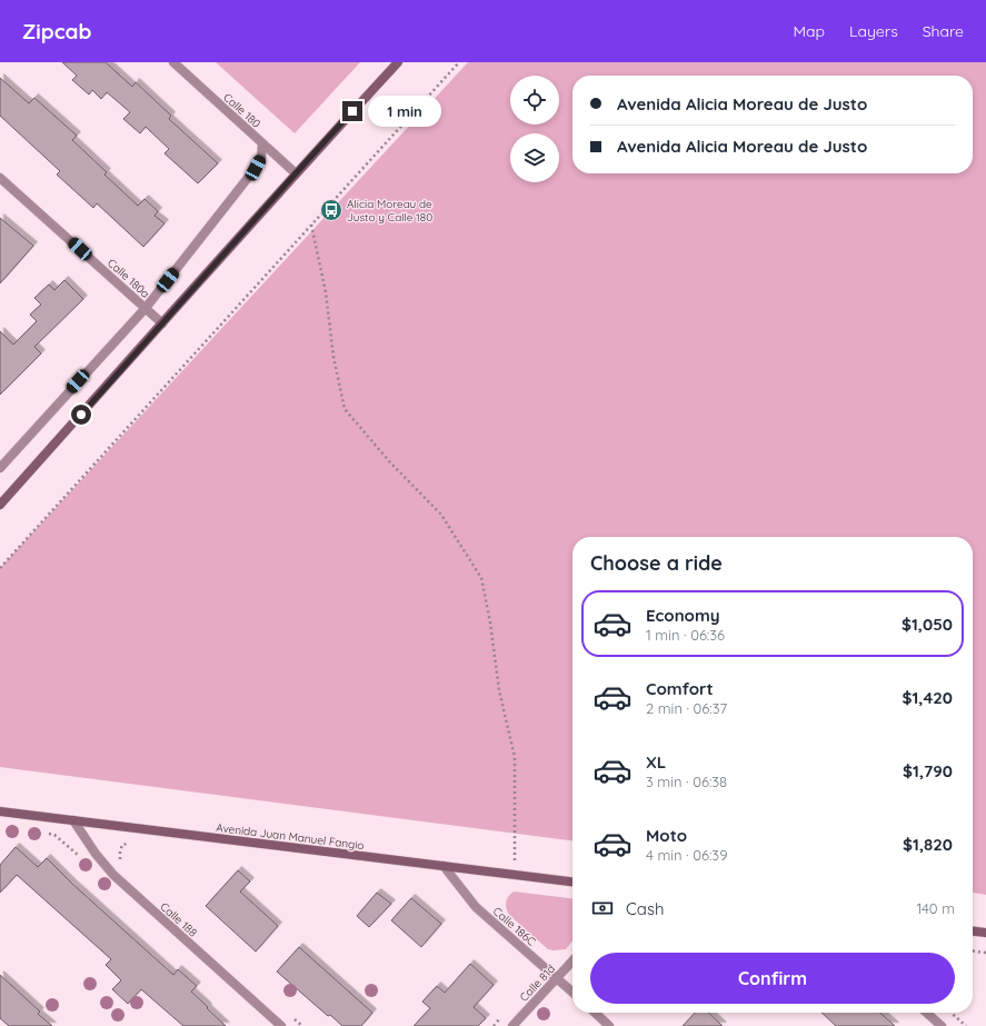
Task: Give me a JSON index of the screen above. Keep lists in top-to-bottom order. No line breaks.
{"streets":{"main road":["Avenida Juan Manuel Fangio"],"street":["Calle 180","Calle 180a","Calle 188","Calle 186C","Calle 81d"]},"crossings":[["Avenida Juan Manuel Fangio","Calle 188"],["Avenida Juan Manuel Fangio","Calle 186C"],["Calle 186C","Calle 81d"]],"places":{"bus stop":["Alicia Moreau de Justo y Calle 180"]},"page":{"header":"Zipcab","nav":["Map","Layers","Share"],"banner":["Avenida Alicia Moreau de Justo","Avenida Alicia Moreau de Justo"],"bubble":"1 min","heading":"Choose a ride","list":[{"name":"Economy","note":"1 min · 06:36","value":"$1,050"},{"name":"Comfort","note":"2 min · 06:37","value":"$1,420"},{"name":"XL","note":"3 min · 06:38","value":"$1,790"},{"name":"Moto","note":"4 min · 06:39","value":"$1,820"}],"pay":["Cash","140 m"],"buttons":"Confirm"}}
